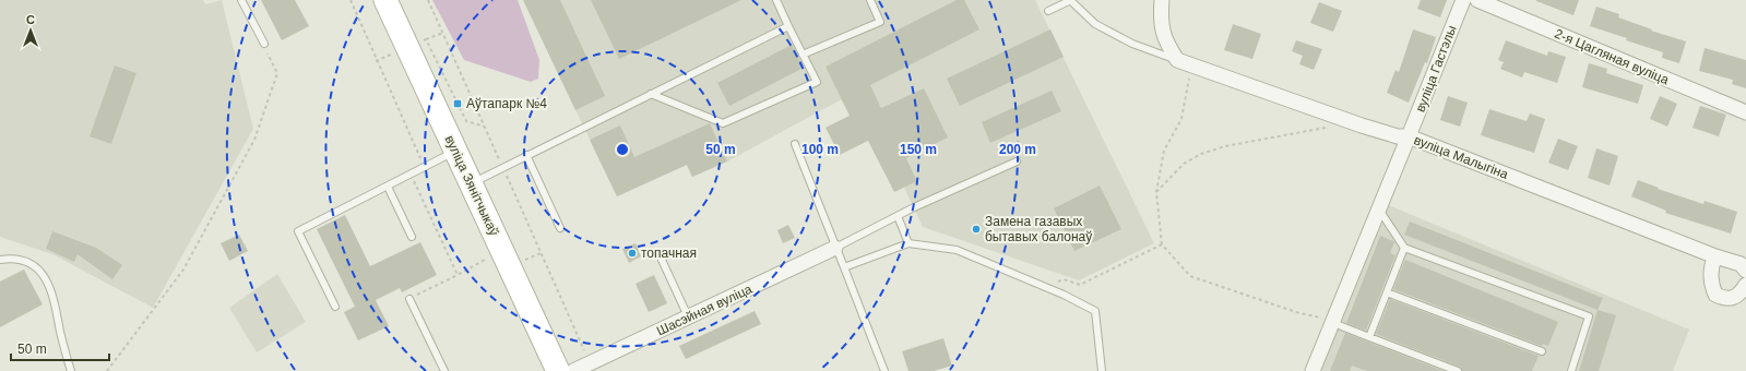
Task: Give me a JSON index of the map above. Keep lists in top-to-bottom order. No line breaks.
{"streets":{"main road":["вуліца Зянітчыкаў"],"street":["2-я Цагляная вуліца","вуліца Гастэлы","вуліца Малыгіна","Шасэйная вуліца"]},"crossings":[["вуліца Гастэлы","вуліца Малыгіна"]],"places":{"transit":["Аўтапарк №4"],"other":["Замена газавых бытавых балонаў","топачная"]},"scale_bar":"50 m","north":"top","rings":["50 m","100 m","150 m","200 m"]}
